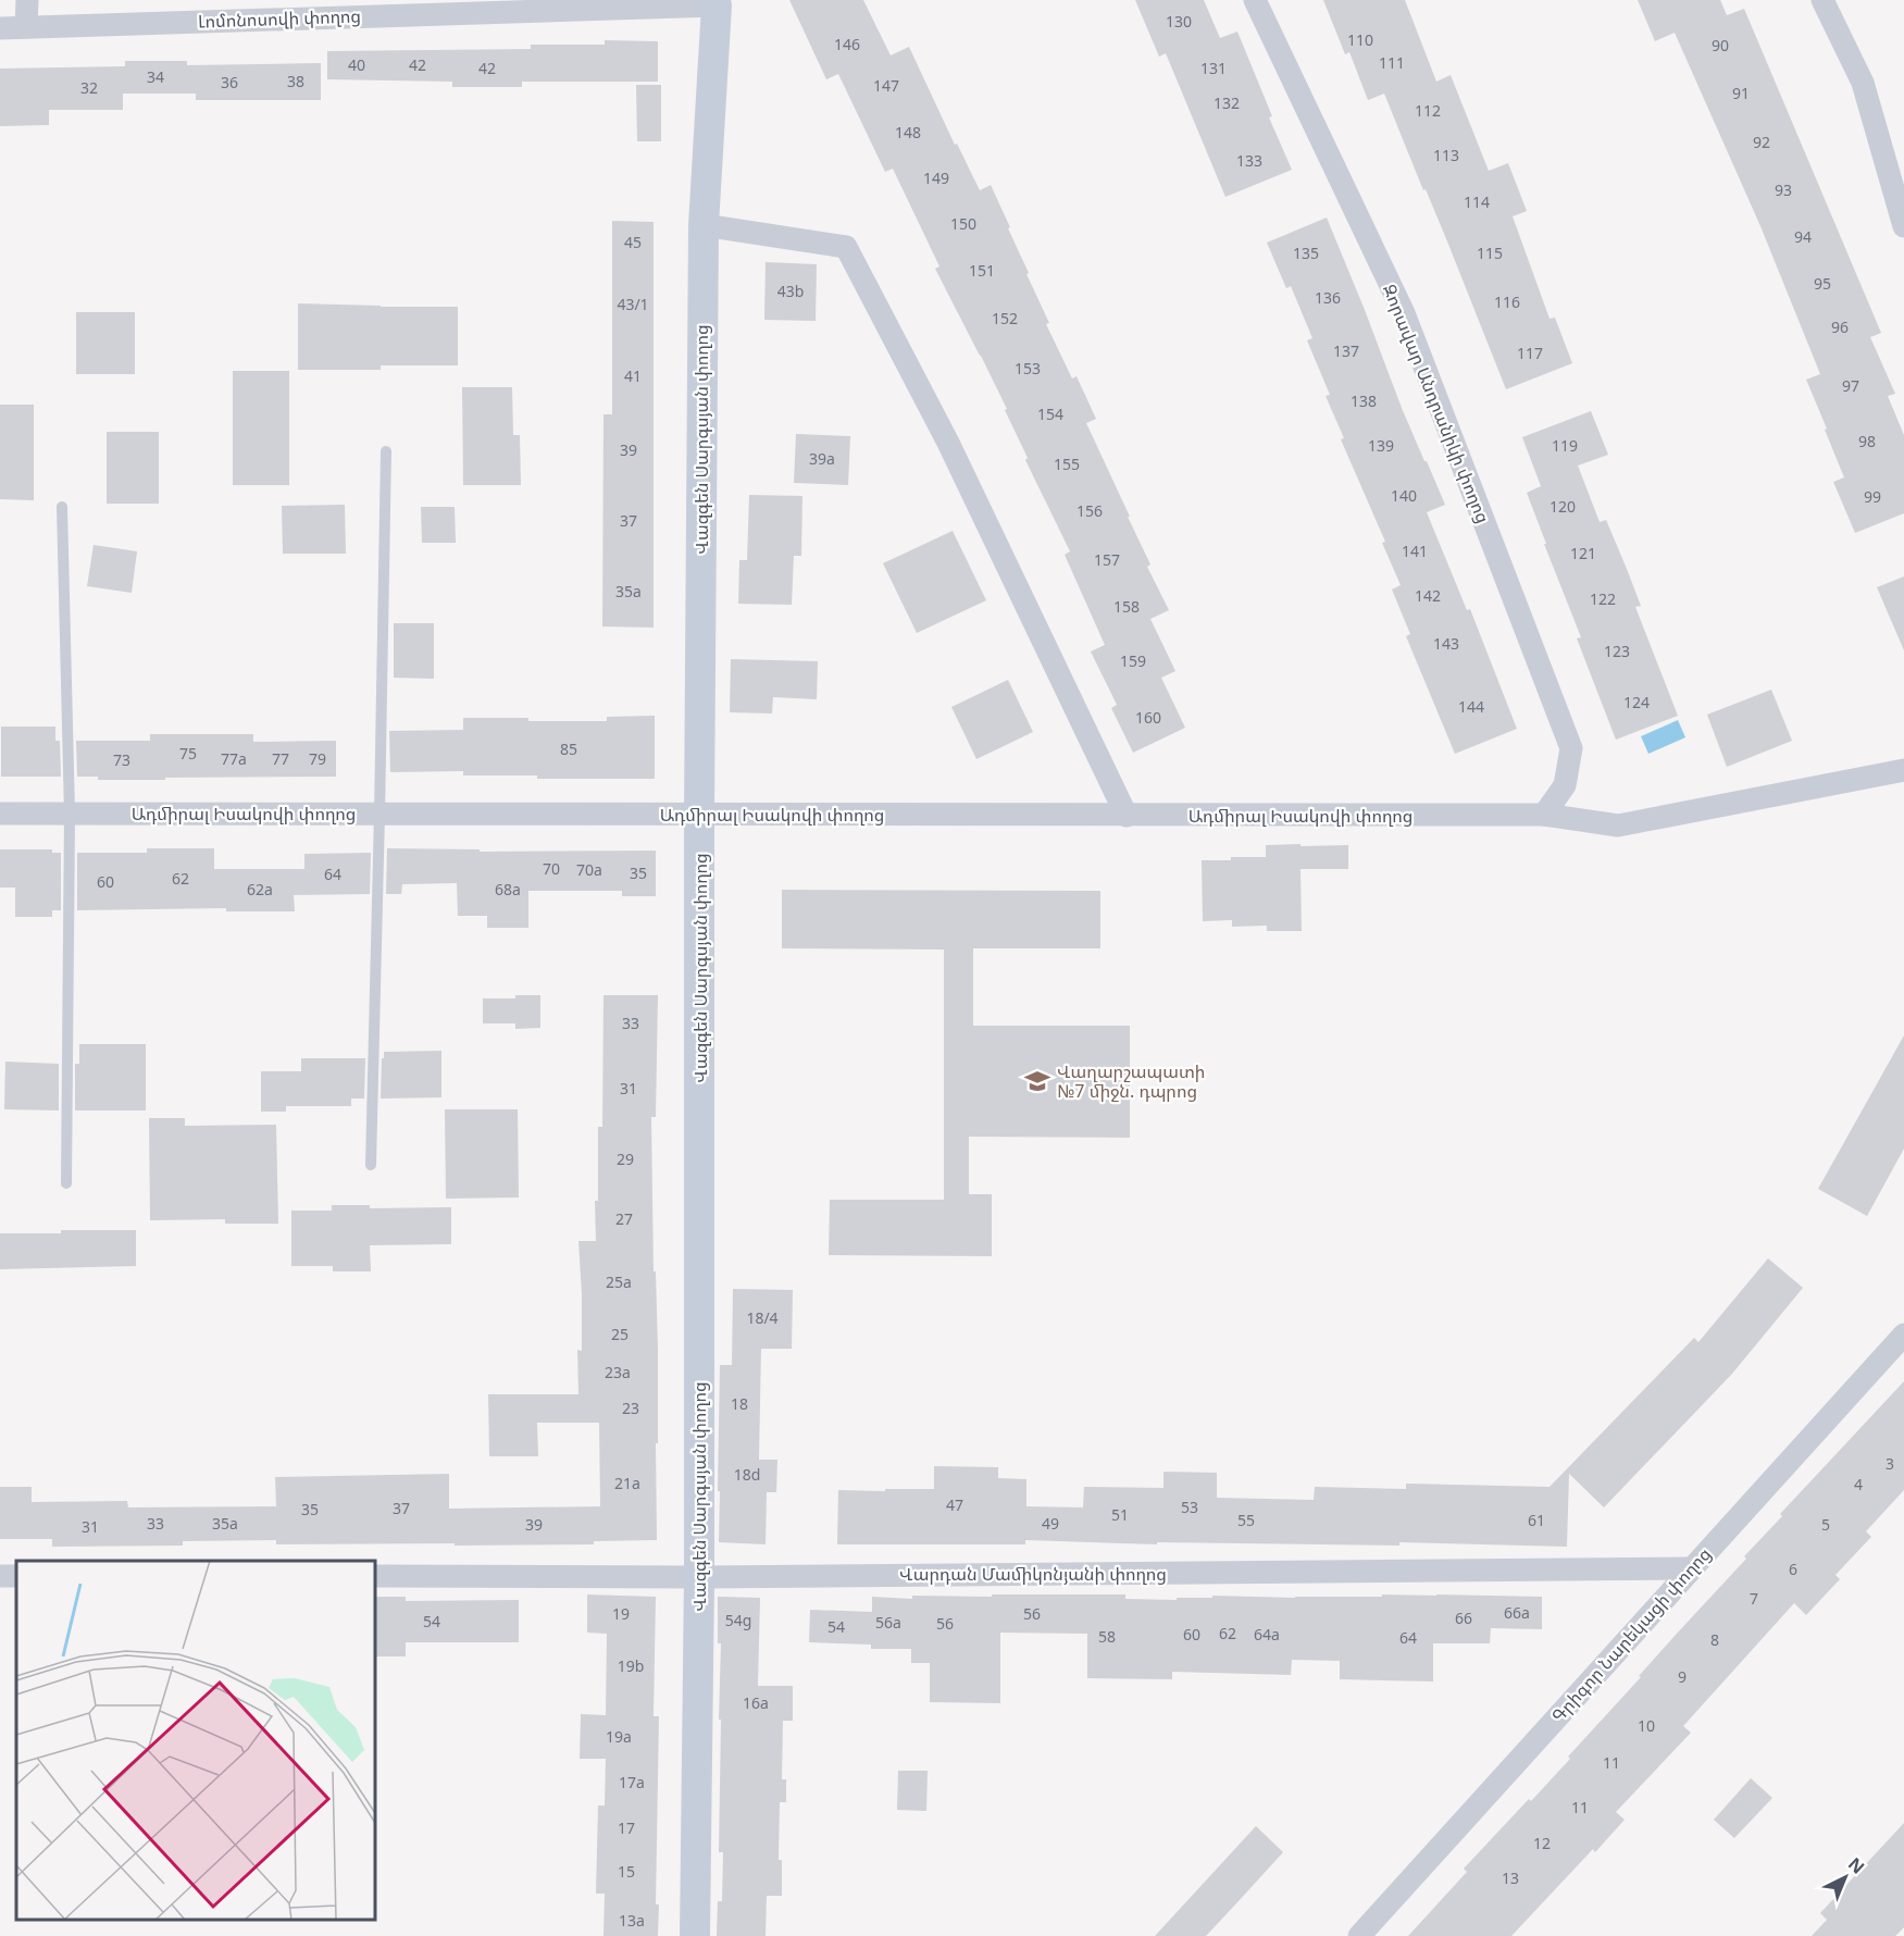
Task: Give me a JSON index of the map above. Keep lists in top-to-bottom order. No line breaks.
{"streets":{"street":["Լոմոնոսովի փողոց","Զորավար Անդրանիկի փողոց","Վազգեն Սարգսյան փողոց","Ադմիրալ Իսակովի փողոց","Վարդան Մամիկոնյանի փողոց","Գրիգոր Նարեկացի փողոց"]},"crossings":[["Լոմոնոսովի փողոց","Վազգեն Սարգսյան փողոց"],["Զորավար Անդրանիկի փողոց","Ադմիրալ Իսակովի փողոց"],["Վազգեն Սարգսյան փողոց","Ադմիրալ Իսակովի փողոց"],["Վազգեն Սարգսյան փողոց","Վարդան Մամիկոնյանի փողոց"],["Վարդան Մամիկոնյանի փողոց","Գրիգոր Նարեկացի փողոց"]],"places":{"school or university":["Վաղարշապատի №7 միջն. դպրոց"]},"house_numbers":["130","110","146","90","111","40","42","42","131","34","38","36","147","32","91","132","112","148","92","113","133","149","93","114","150","94","45","135","115","151","95","43b","136","116","43/1","152","96","137","117","153","41","97","138","154","98","139","119","39","39a","155","140","99","120","156","37","141","121","157","35а","142","122","158","143","123","159","124","144","160","85","75","77a","77","79","73","70","70a","35","64","62","60","62a","68a","33","31","29","27","25a","18/4","25","23a","18","23","3","18d","21a","4","47","53","37","35","51","55","61","33","35a","49","39","5","31","6","7","66a","19","56","66","54g","54","56a","56","54","62","60","64a","58","64","8","19b","9","16a","10","19a","11","17a","11","17","12","15","13","13a"],"north":"top right"}
